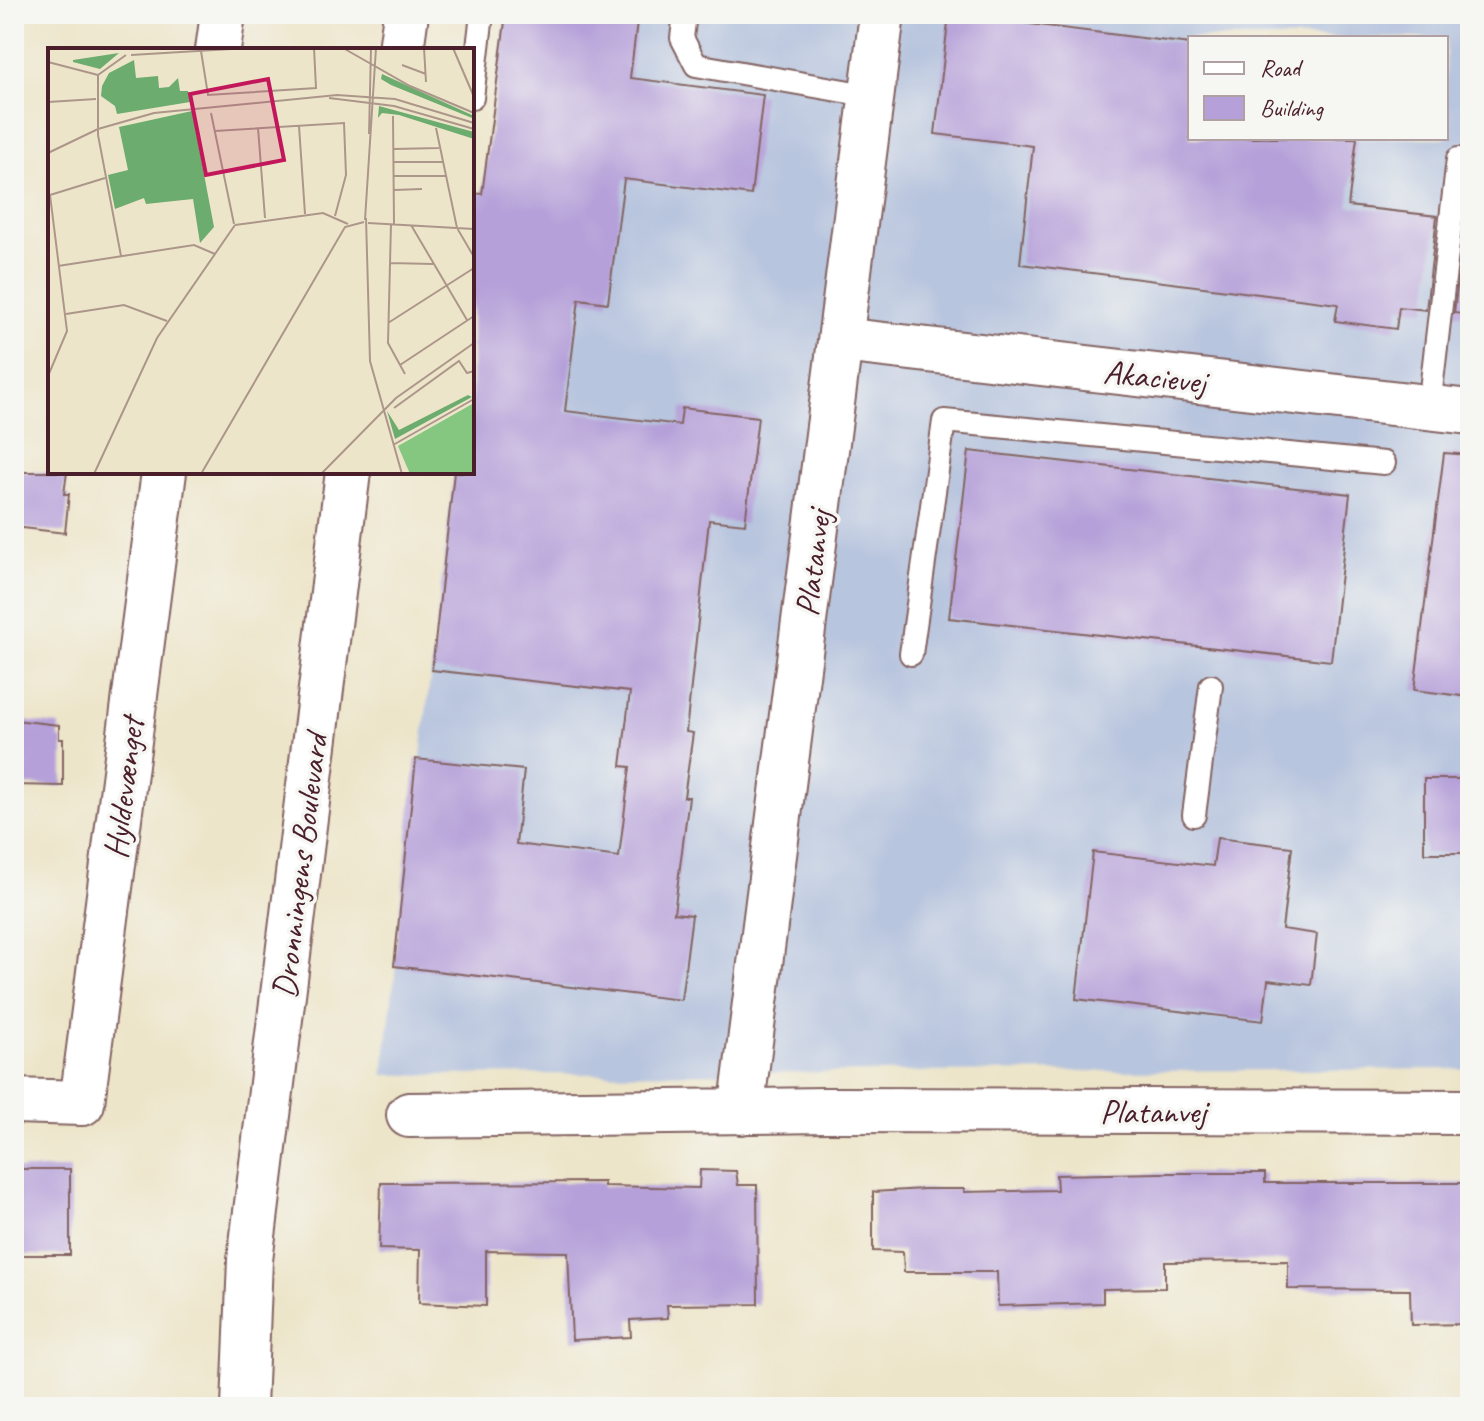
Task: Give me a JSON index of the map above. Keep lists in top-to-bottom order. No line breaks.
{"streets":{"street":["Akacievej","Platanvej","Hyldevænget","Dronningens Boulevard"]},"crossings":[["Akacievej","Platanvej"]],"legend":["Road","Building"]}
